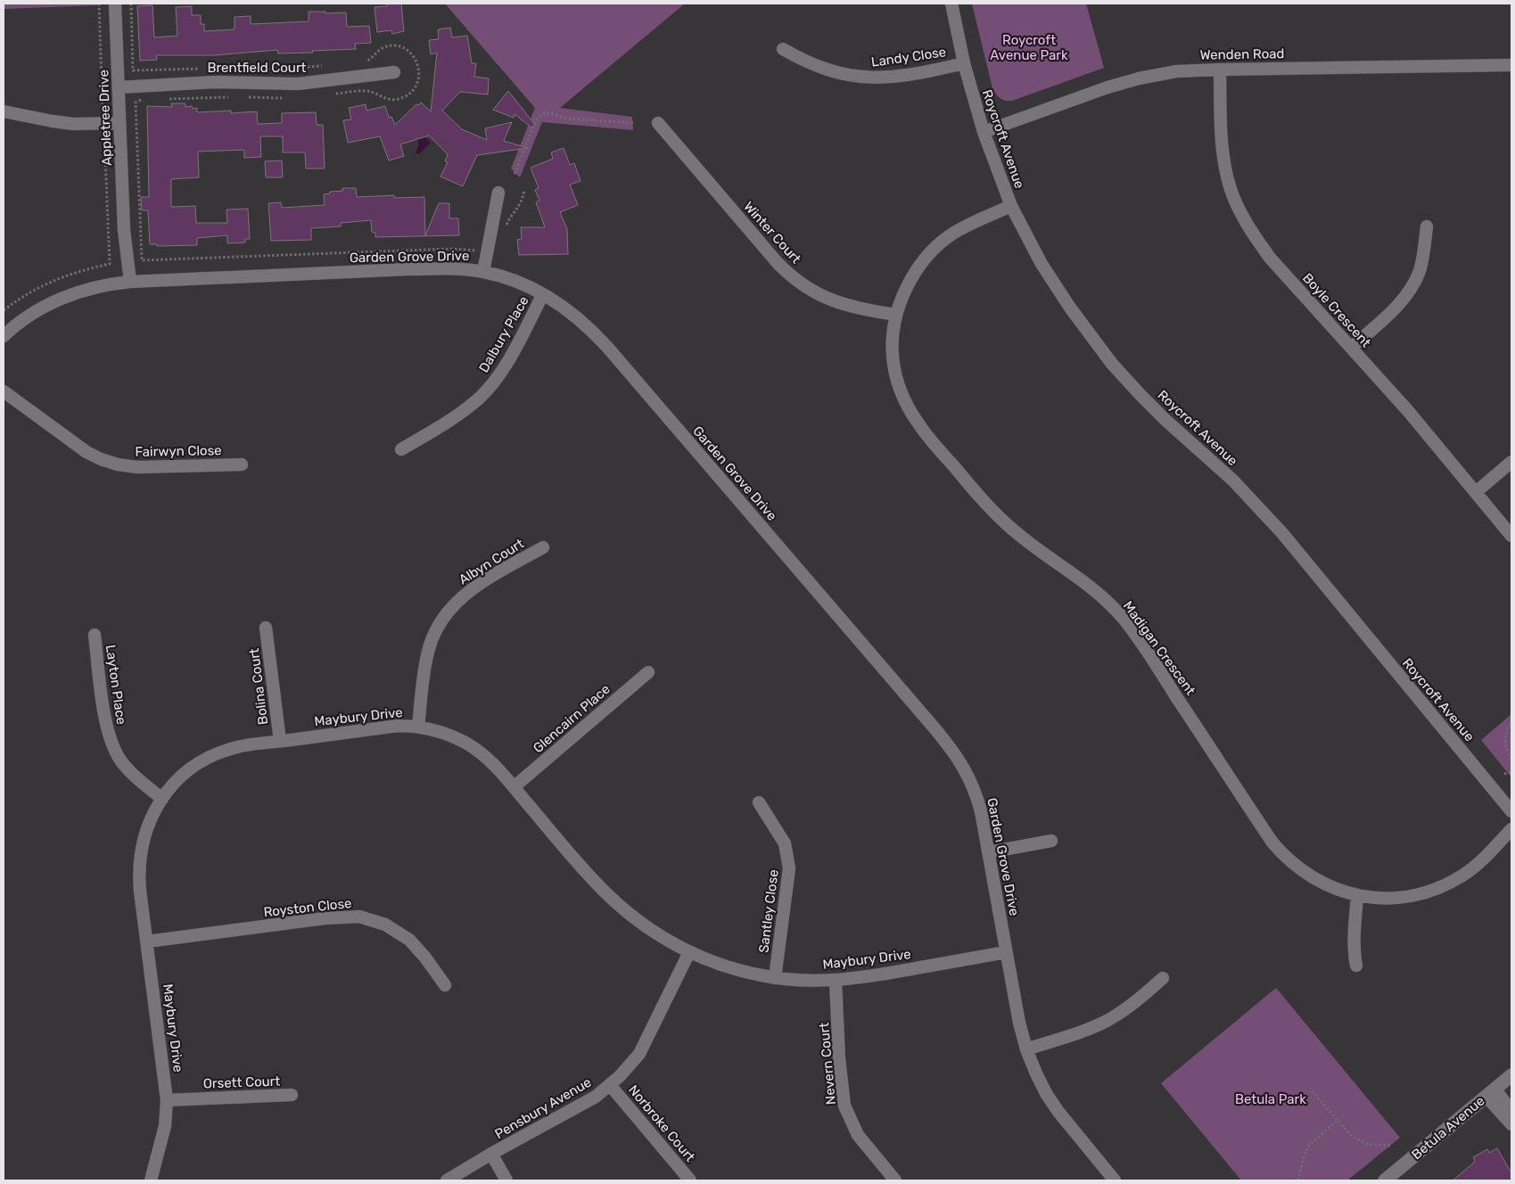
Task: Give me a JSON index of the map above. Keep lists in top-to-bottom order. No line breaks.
{"streets":{"street":["Wenden Road","Landy Close","Brentfield Court","Appletree Drive","Roycroft Avenue","Winter Court","Garden Grove Drive","Boyle Crescent","Dalbury Place","Fairwyn Close","Albyn Court","Madigan Crescent","Layton Place","Bolina Court","Maybury Drive","Glencairn Place","Royston Close","Santley Close","Nevern Court","Orsett Court","Pensbury Avenue","Norbroke Court","Betula Avenue"]},"crossings":[["Wenden Road","Roycroft Avenue"],["Wenden Road","Boyle Crescent"],["Landy Close","Roycroft Avenue"],["Brentfield Court","Appletree Drive"],["Appletree Drive","Garden Grove Drive"],["Roycroft Avenue","Madigan Crescent"],["Winter Court","Madigan Crescent"],["Garden Grove Drive","Dalbury Place"],["Garden Grove Drive","Maybury Drive"],["Albyn Court","Maybury Drive"],["Layton Place","Maybury Drive"],["Bolina Court","Maybury Drive"],["Maybury Drive","Glencairn Place"],["Maybury Drive","Royston Close"],["Maybury Drive","Santley Close"],["Maybury Drive","Nevern Court"],["Maybury Drive","Orsett Court"],["Maybury Drive","Pensbury Avenue"],["Pensbury Avenue","Norbroke Court"]],"parks":["Roycroft Avenue Park","Betula Park"]}
